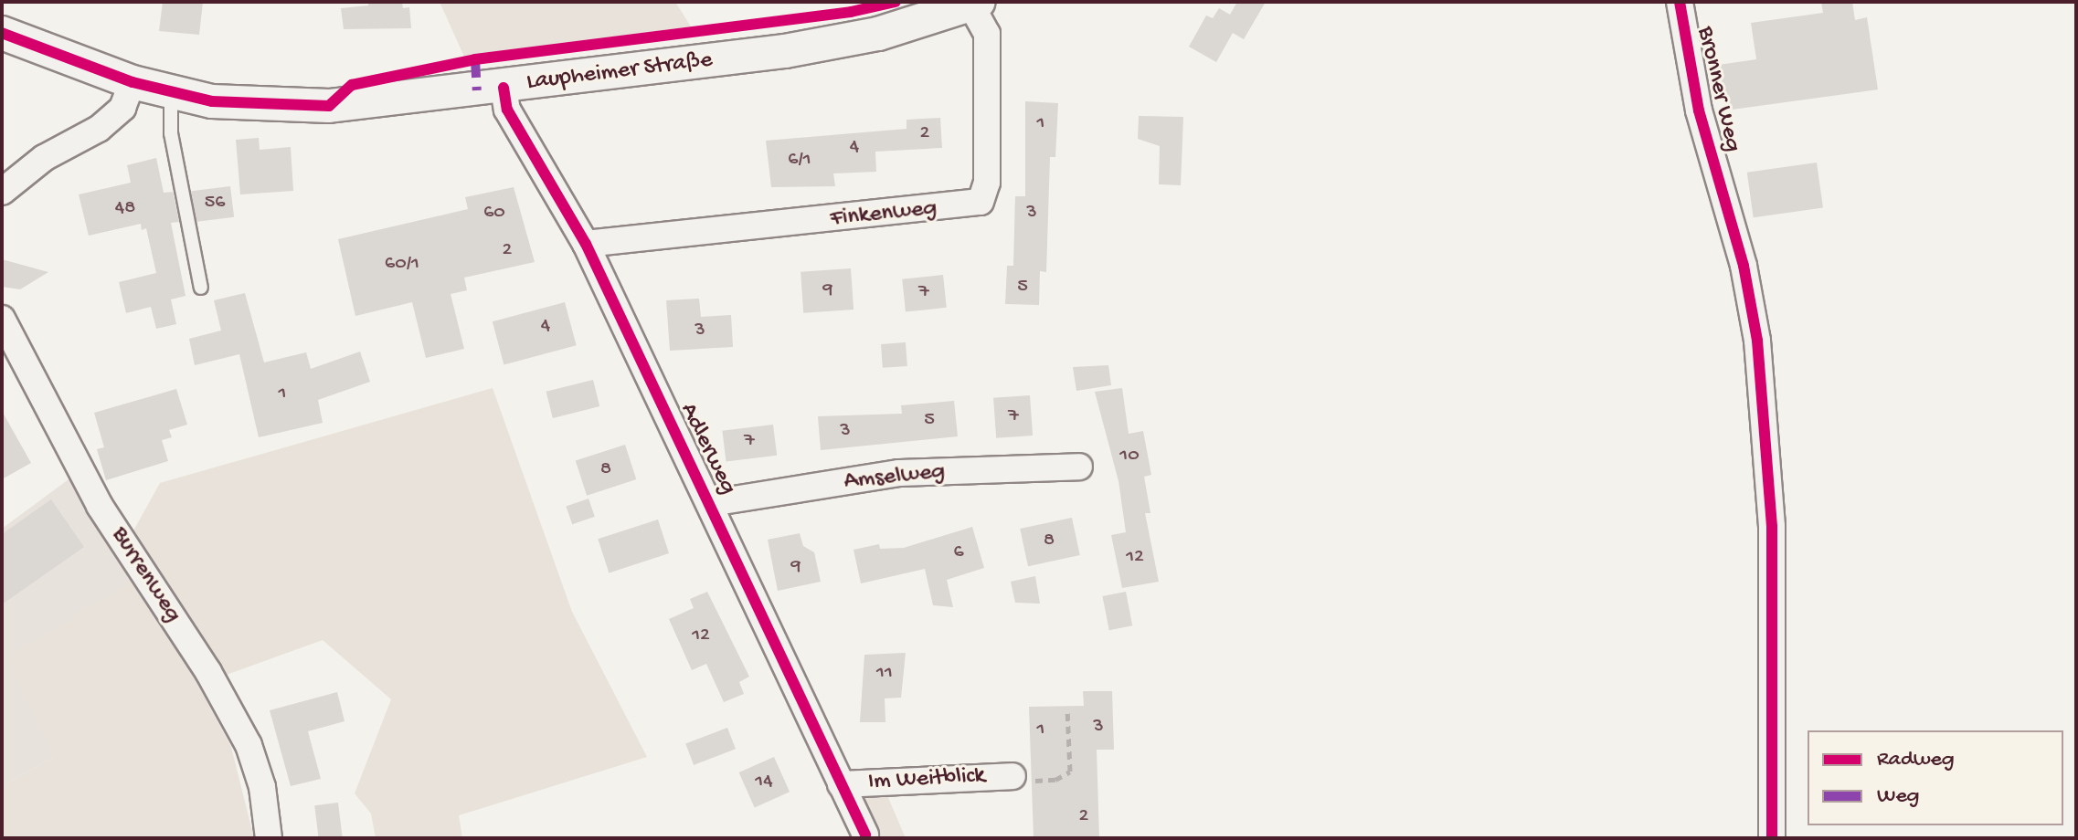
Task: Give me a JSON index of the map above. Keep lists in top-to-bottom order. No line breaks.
{"streets":{"street":["Laupheimer Straße","Bronner Weg","Finkenweg","Adlerweg","Amselweg","Burrenweg","Im Weitblick"]},"crossings":[["Laupheimer Straße","Finkenweg"],["Laupheimer Straße","Adlerweg"],["Finkenweg","Adlerweg"],["Adlerweg","Amselweg"],["Adlerweg","Im Weitblick"]],"house_numbers":["1","2","4","6/1","56","48","60","3","2","60/1","5","9","7","4","3","1","7","5","3","7","10","8","8","6","12","9","12","11","3","1","14","2"],"legend":["Radweg","Weg"]}
